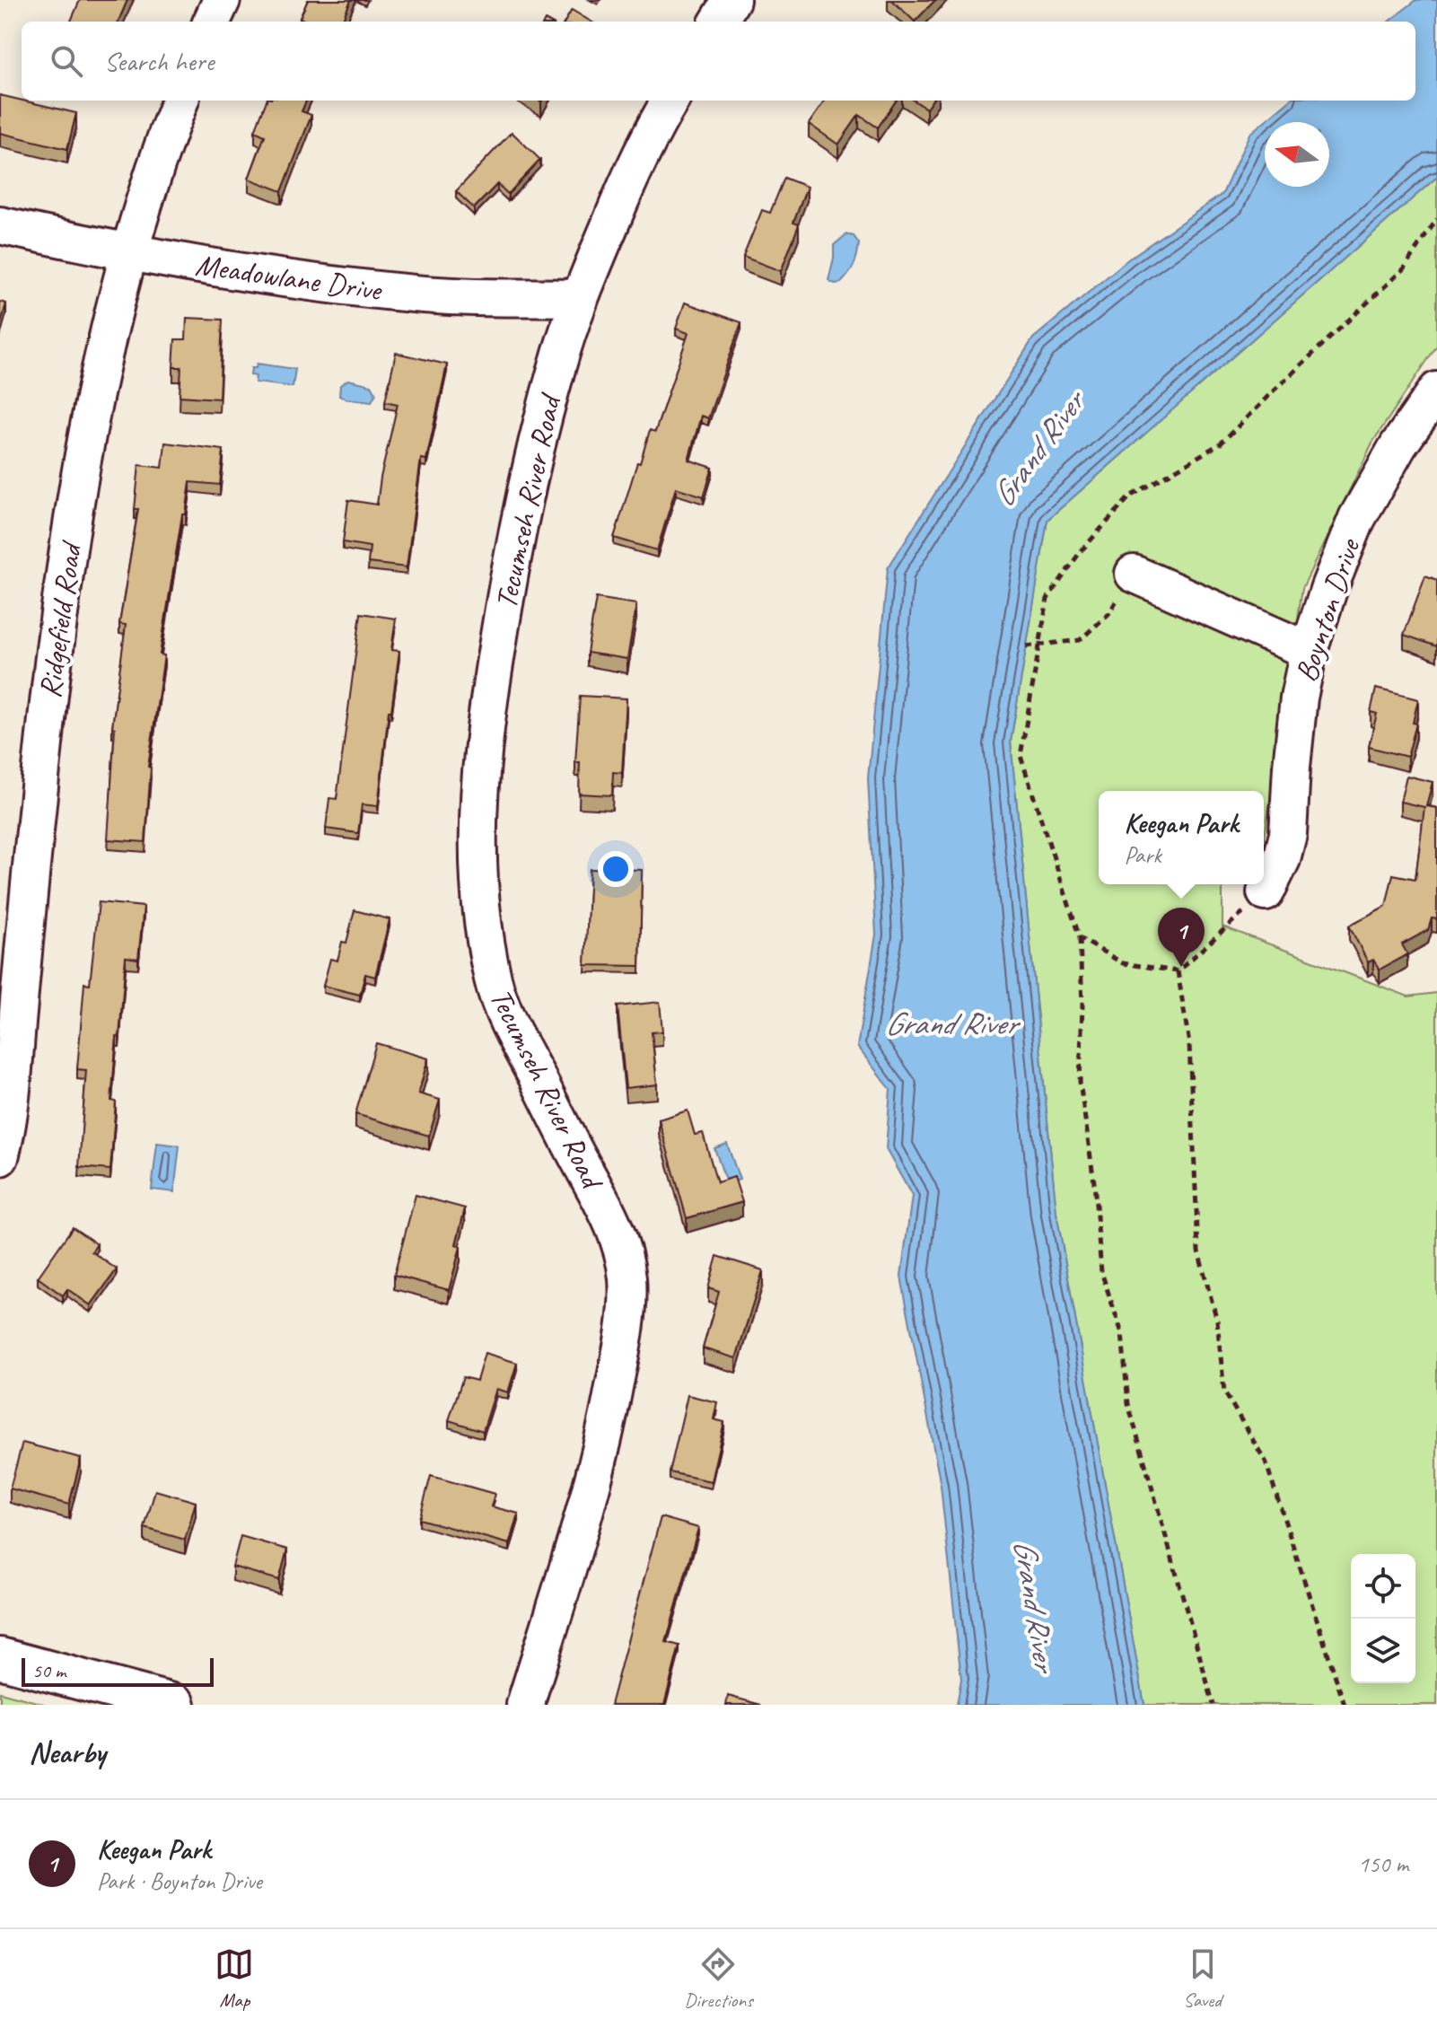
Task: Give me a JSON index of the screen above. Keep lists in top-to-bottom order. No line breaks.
{"streets":{"street":["Meadowlane Drive","Tecumseh River Road","Boynton Drive","Ridgefield Road"]},"crossings":[["Meadowlane Drive","Tecumseh River Road"],["Meadowlane Drive","Ridgefield Road"]],"water":["Grand River"],"scale_bar":"50 m","north":"left","page":{"search":"Search here","popup":["Keegan Park","Park"],"pins":"1","scale":"50 m","heading":"Nearby","list":[{"mark":"1","name":"Keegan Park","note":"Park · Boynton Drive","value":"150 m"}],"nav":["Map","Directions","Saved"]}}
